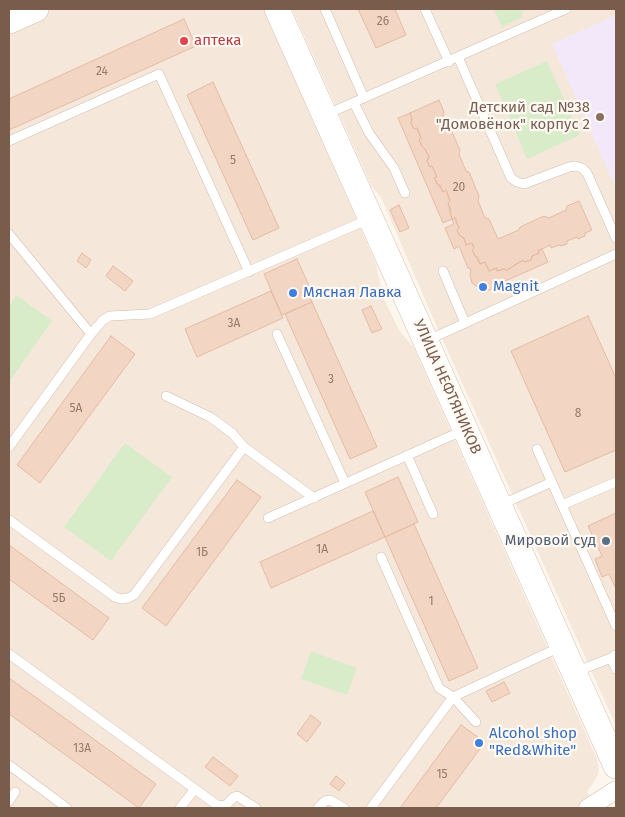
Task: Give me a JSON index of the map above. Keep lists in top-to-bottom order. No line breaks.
{"streets":{"main road":["УЛИЦА НЕФТЯНИКОВ"]},"places":["аптека","Детский сад №38 \"Домовёнок\" корпус 2","Magnit","Мясная Лавка","Мировой суд","Alcohol shop \"Red&White\""],"house_numbers":["26","24","5","20","3А","3","5А","8","1А","1Б","5Б","1","13А","15"]}
